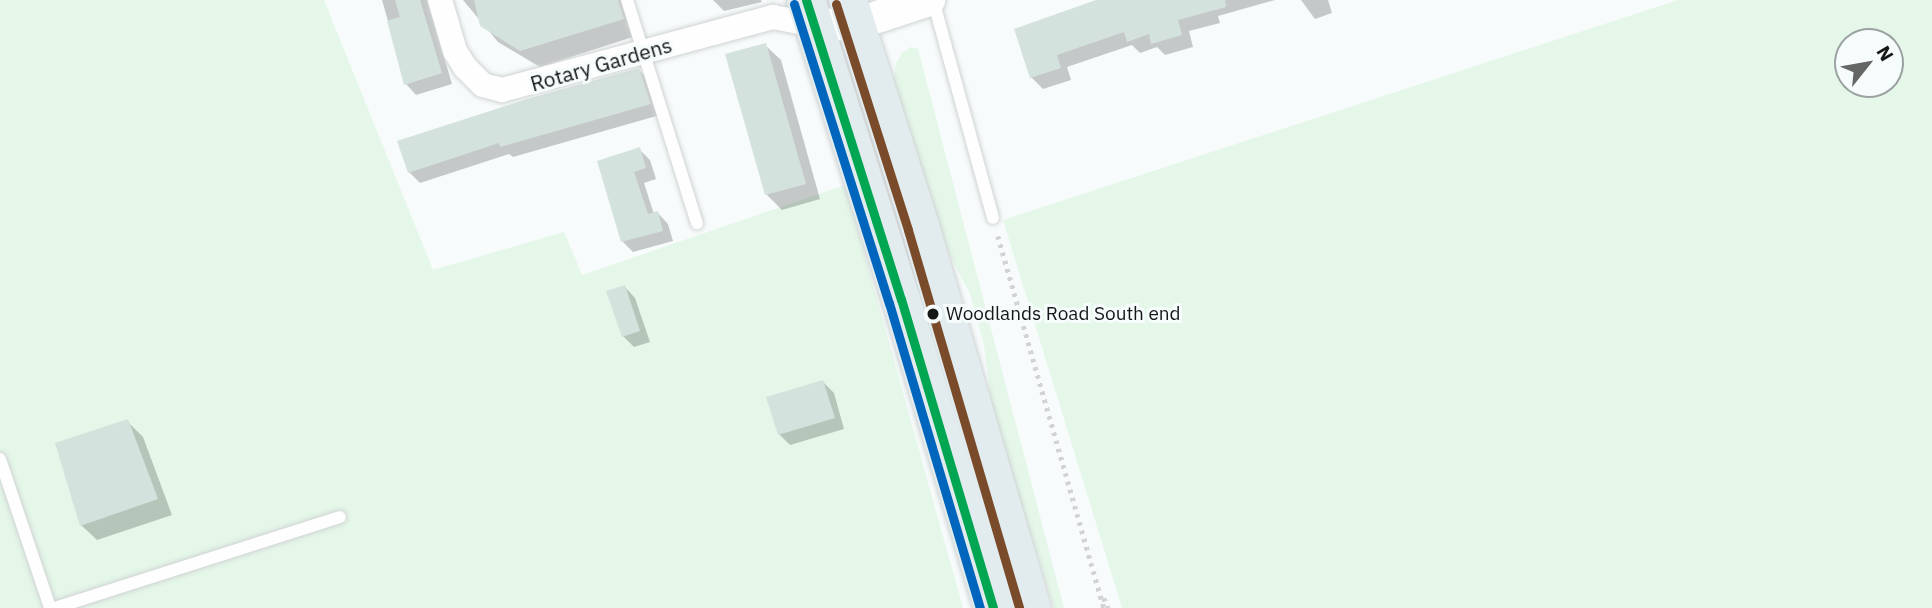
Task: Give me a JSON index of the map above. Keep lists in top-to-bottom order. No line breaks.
{"streets":{"street":["Rotary Gardens"]},"places":["Woodlands Road South end"],"north":"top right"}
